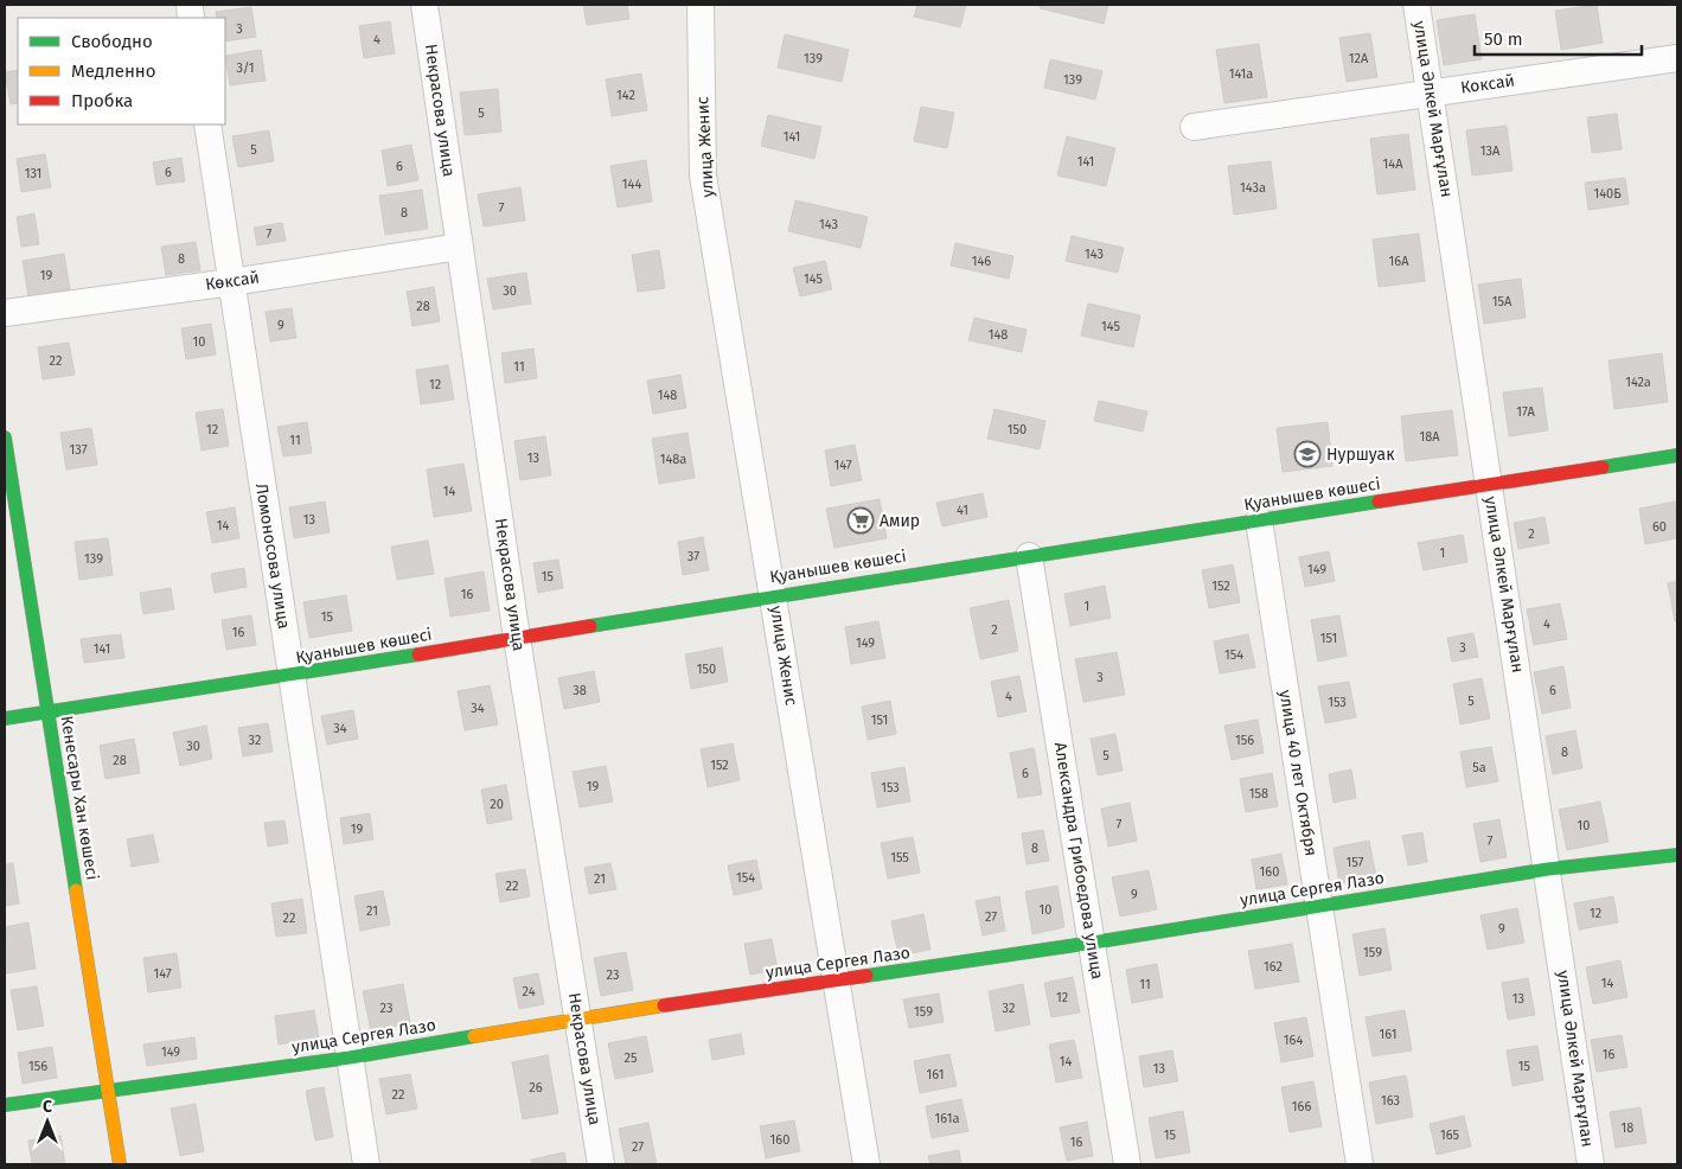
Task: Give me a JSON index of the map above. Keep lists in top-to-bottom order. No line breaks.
{"streets":{"street":["Коксай","улица Әлкей Марғұлан","Некрасова улица","улица Женис","Көксай","Қуанышев көшесі","Ломоносова улица","улица 40 лет Октября","Кенесары Хан көшесі","Александра Грибоедова улица","улица Сергея Лазо"]},"crossings":[["Коксай","улица Әлкей Марғұлан"],["улица Әлкей Марғұлан","Қуанышев көшесі"],["улица Әлкей Марғұлан","улица Сергея Лазо"],["Некрасова улица","Көксай"],["Некрасова улица","Қуанышев көшесі"],["Некрасова улица","улица Сергея Лазо"],["улица Женис","Қуанышев көшесі"],["улица Женис","улица Сергея Лазо"],["Көксай","Ломоносова улица"],["Қуанышев көшесі","Ломоносова улица"],["Қуанышев көшесі","улица 40 лет Октября"],["Қуанышев көшесі","Кенесары Хан көшесі"],["Қуанышев көшесі","Александра Грибоедова улица"],["Ломоносова улица","улица Сергея Лазо"],["улица 40 лет Октября","улица Сергея Лазо"],["Кенесары Хан көшесі","улица Сергея Лазо"],["Александра Грибоедова улица","улица Сергея Лазо"]],"places":{"school or university":["Нуршуак"],"supermarket":["Амир"]},"house_numbers":["3","4","139","12А","3/1","141а","139","142","5","141","5","13А","141","14А","6","6","131","144","143а","140Б","7","8","143","7","143","8","146","16А","19","145","30","15А","28","9","145","148","10","22","11","142а","12","148","17А","12","150","18А","11","137","13","148а","147","14","41","13","14","60","2","1","37","139","149","15","152","16","1","15","4","2","16","151","149","3","141","154","150","3","38","6","4","5","153","34","151","34","32","156","30","8","5","28","152","5а","6","19","153","158","20","7","10","19","7","8","155","157","160","154","21","22","9","10","21","12","27","22","9","159","162","147","23","14","11","24","12","13","23","32","159","161","164","149","16","25","14","156","15","13","161","26","22","163","166","161а","18","15","165","160","16","27"],"legend":["Свободно","Медленно","Пробка"],"scale_bar":"50 m","north":"top"}
